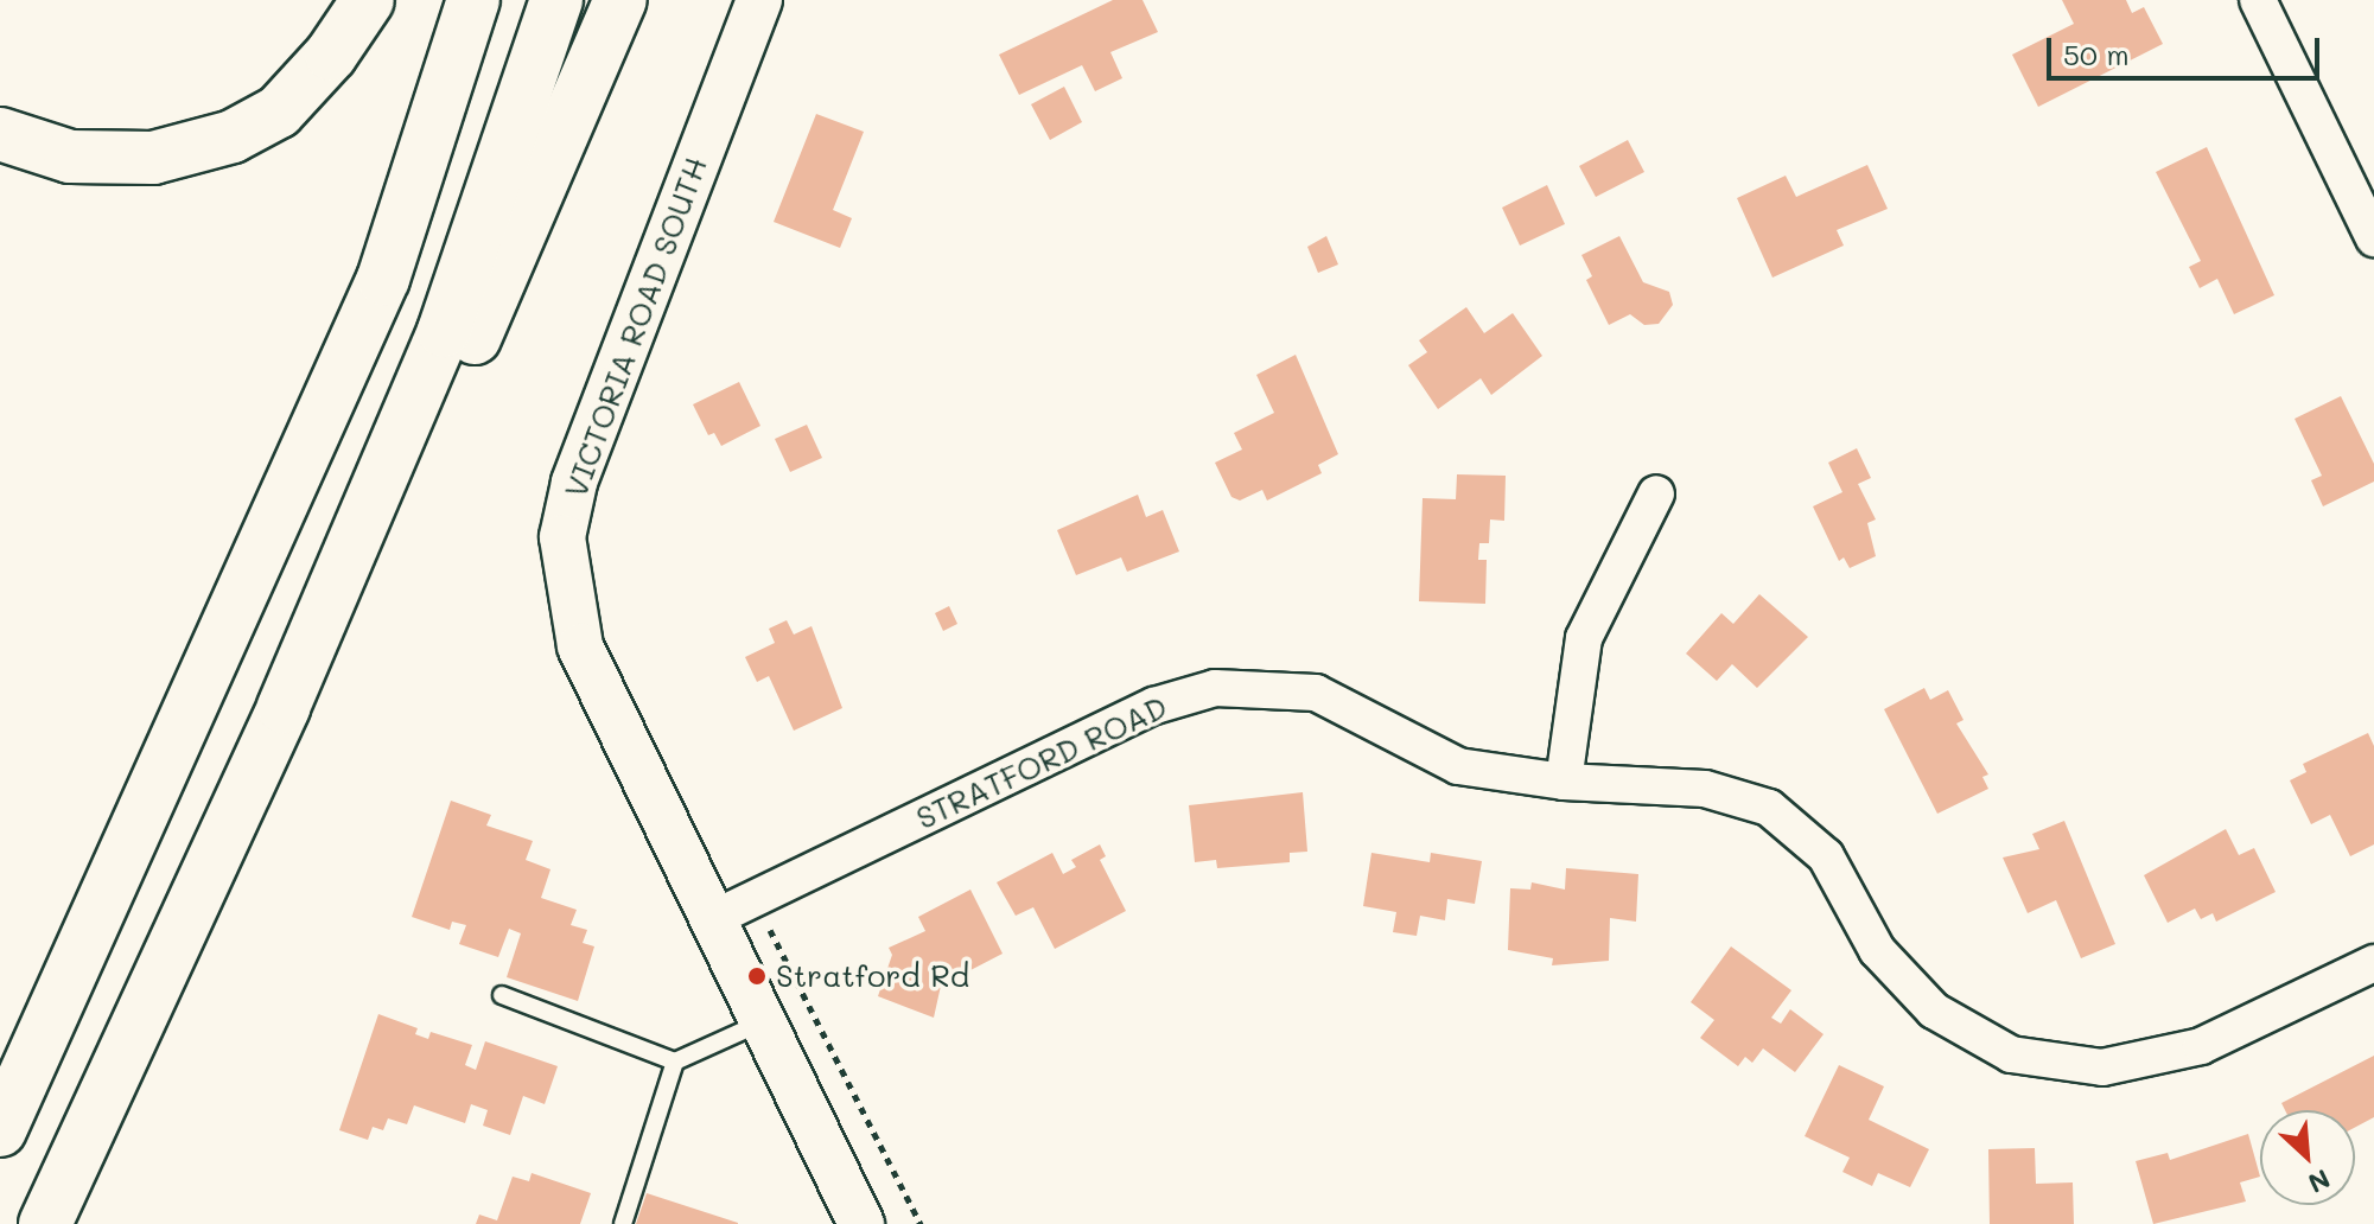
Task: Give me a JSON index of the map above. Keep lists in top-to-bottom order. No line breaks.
{"streets":{"street":["VICTORIA ROAD SOUTH","STRATFORD ROAD"]},"crossings":[["VICTORIA ROAD SOUTH","STRATFORD ROAD"]],"places":["Stratford Rd"],"scale_bar":"50 m","north":"bottom right"}
